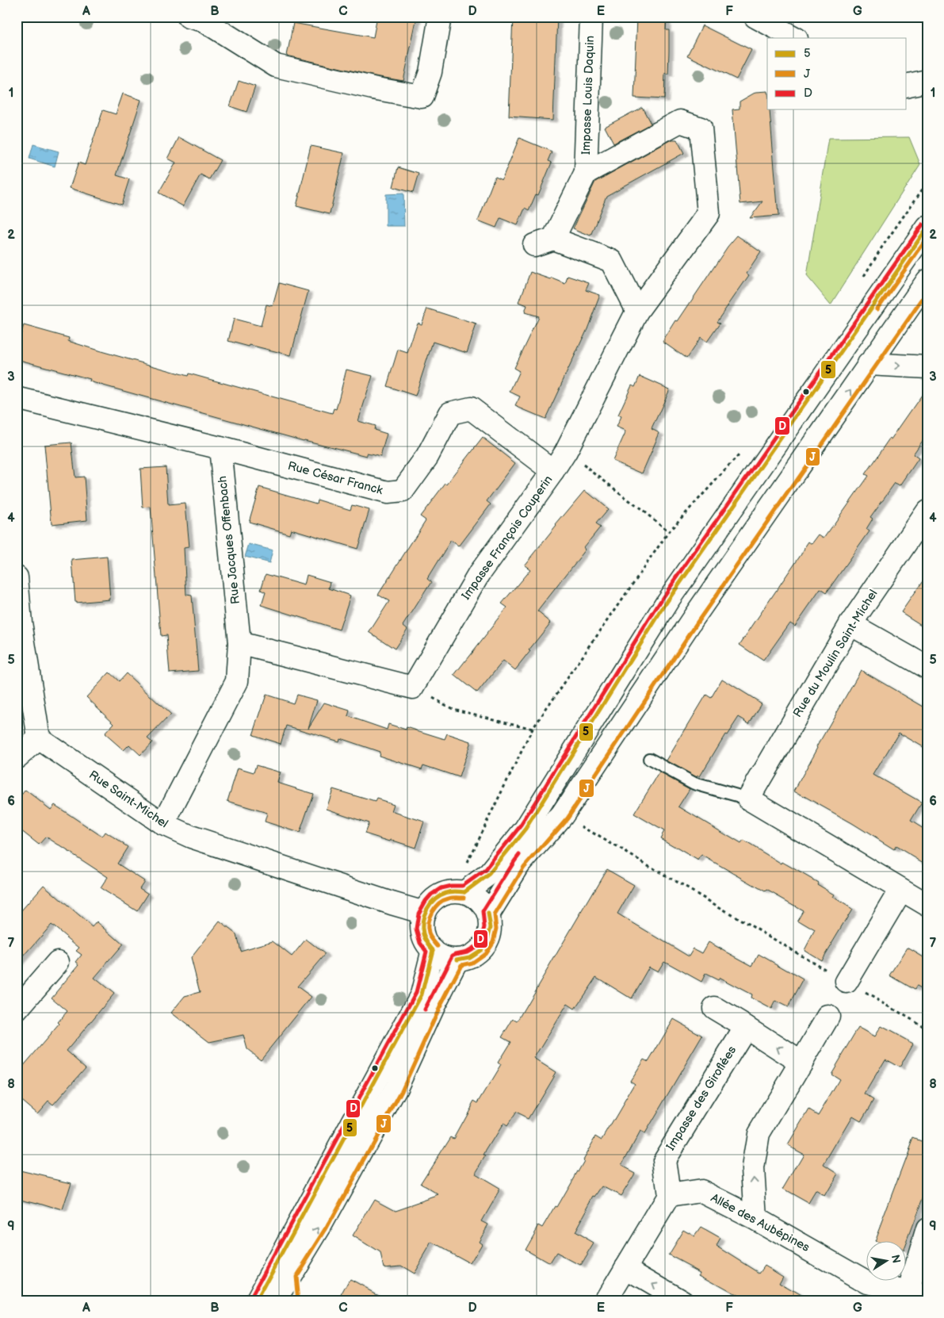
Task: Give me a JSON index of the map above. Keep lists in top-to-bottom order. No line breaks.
{"streets":{"street":["Impasse Louis Daquin","Rue César Franck","Impasse François Couperin","Rue Jacques Offenbach","Rue du Moulin Saint-Michel","Rue Saint-Michel","Impasse des Giroflées","Allée des Aubépines"]},"crossings":[["Impasse Louis Daquin","Impasse François Couperin"],["Rue César Franck","Impasse François Couperin"],["Rue César Franck","Rue Jacques Offenbach"],["Rue Jacques Offenbach","Rue Saint-Michel"],["Impasse des Giroflées","Allée des Aubépines"]],"lines":["transit line D","transit line 5","transit line J"],"legend":["5","J","D"],"north":"right","grid":{"columns":["A","B","C","D","E","F","G"],"rows":["1","2","3","4","5","6","7","8","9"]}}
